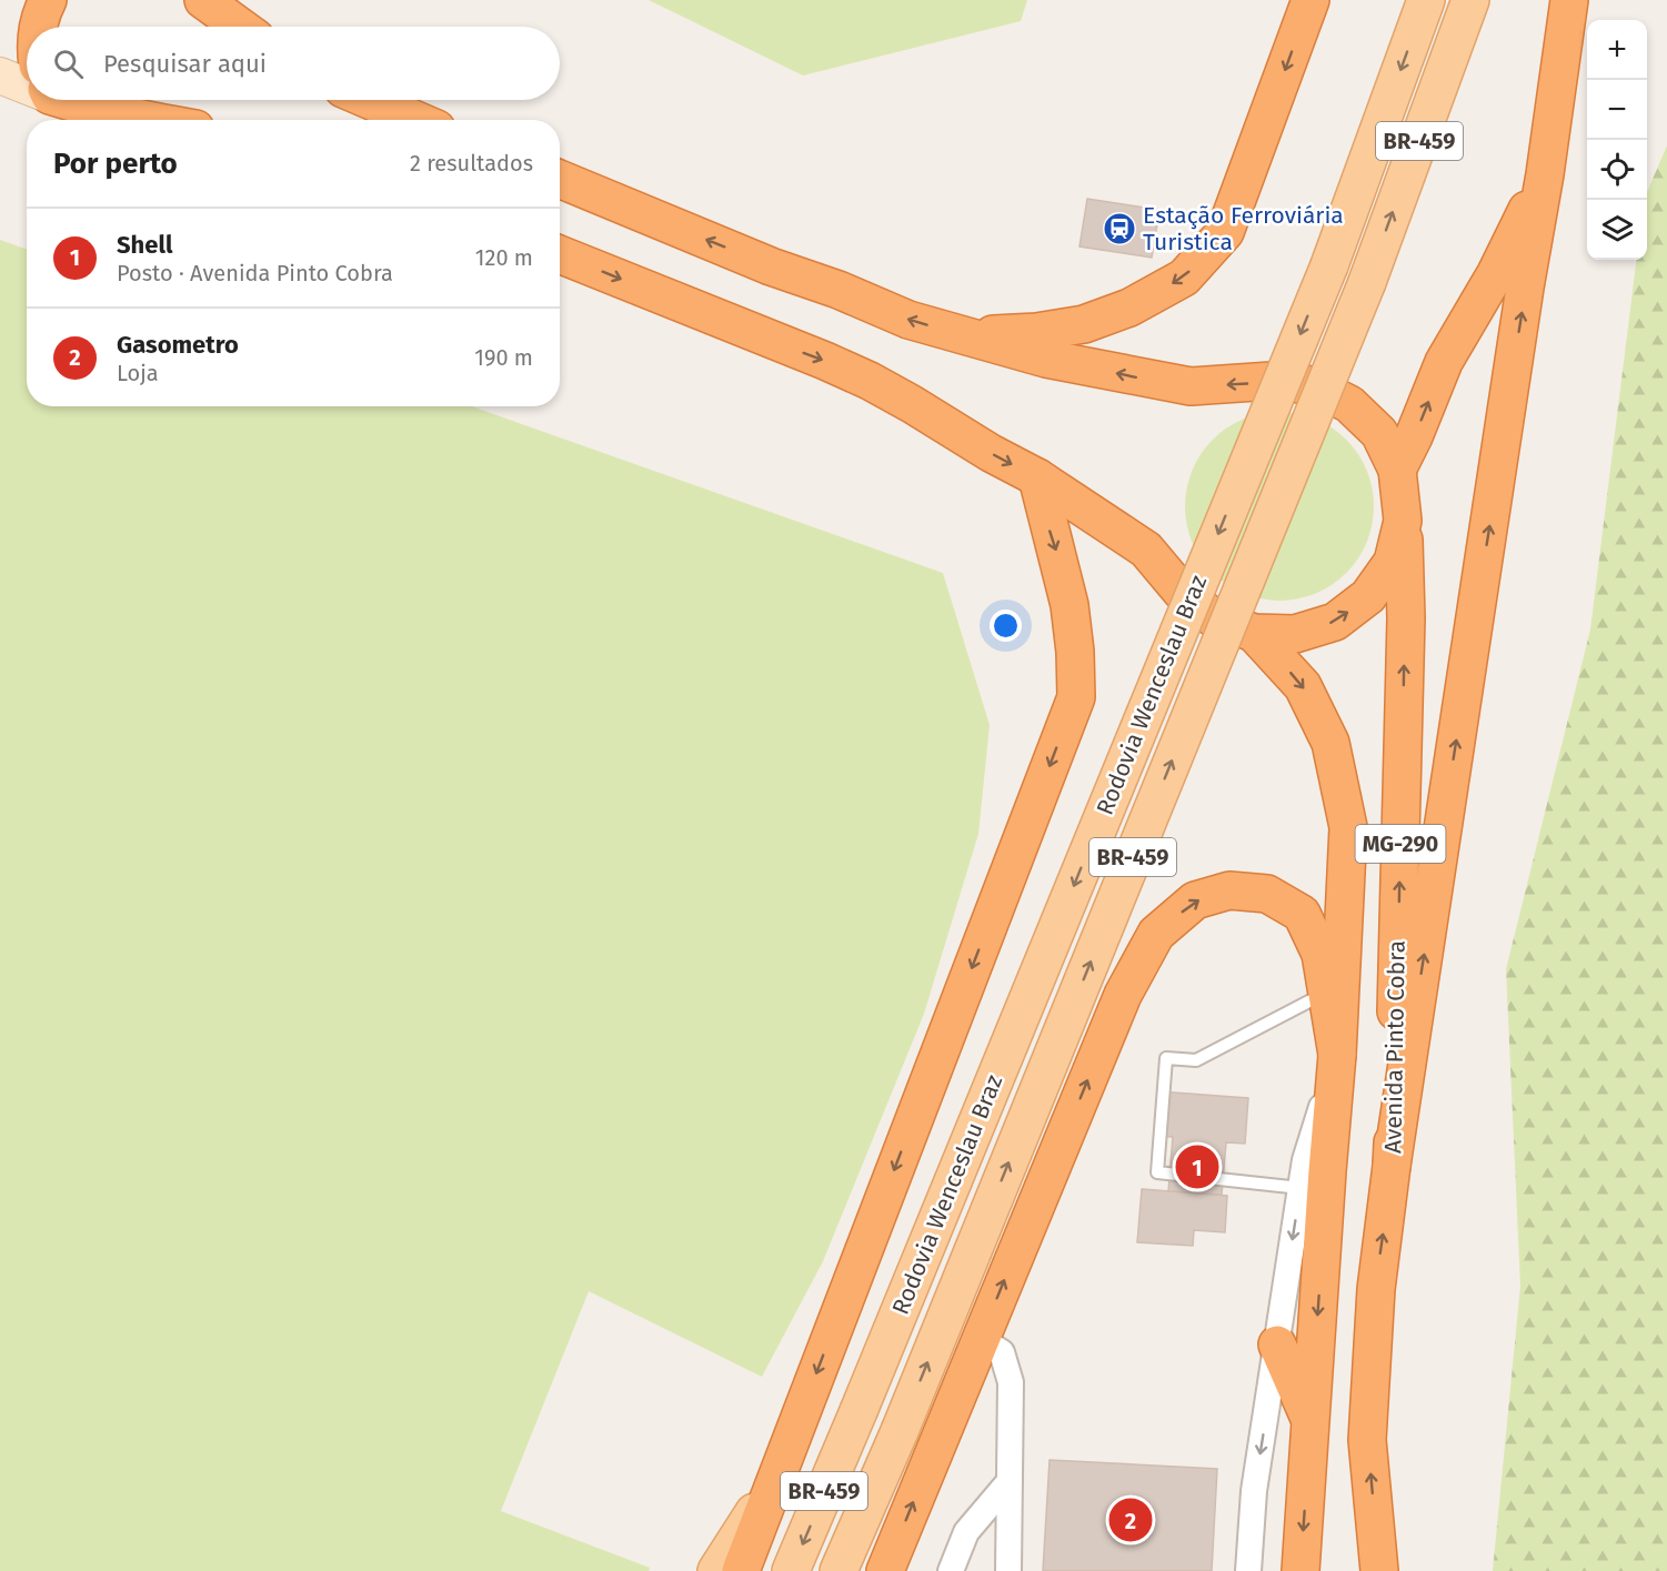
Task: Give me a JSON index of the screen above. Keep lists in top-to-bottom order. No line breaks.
{"streets":{"highway":["BR-459","MG-290","Avenida Pinto Cobra"],"main road":["Rodovia Wenceslau Braz"]},"places":{"station":["Estação Ferroviária Turistica"]},"page":{"map_buttons":["+","−"],"search":"Pesquisar aqui","heading":["Por perto","2 resultados"],"list":[{"mark":"1","name":"Shell","note":"Posto · Avenida Pinto Cobra","value":"120 m"},{"mark":"2","name":"Gasometro","note":"Loja","value":"190 m"}],"pins":["1","2"]}}
